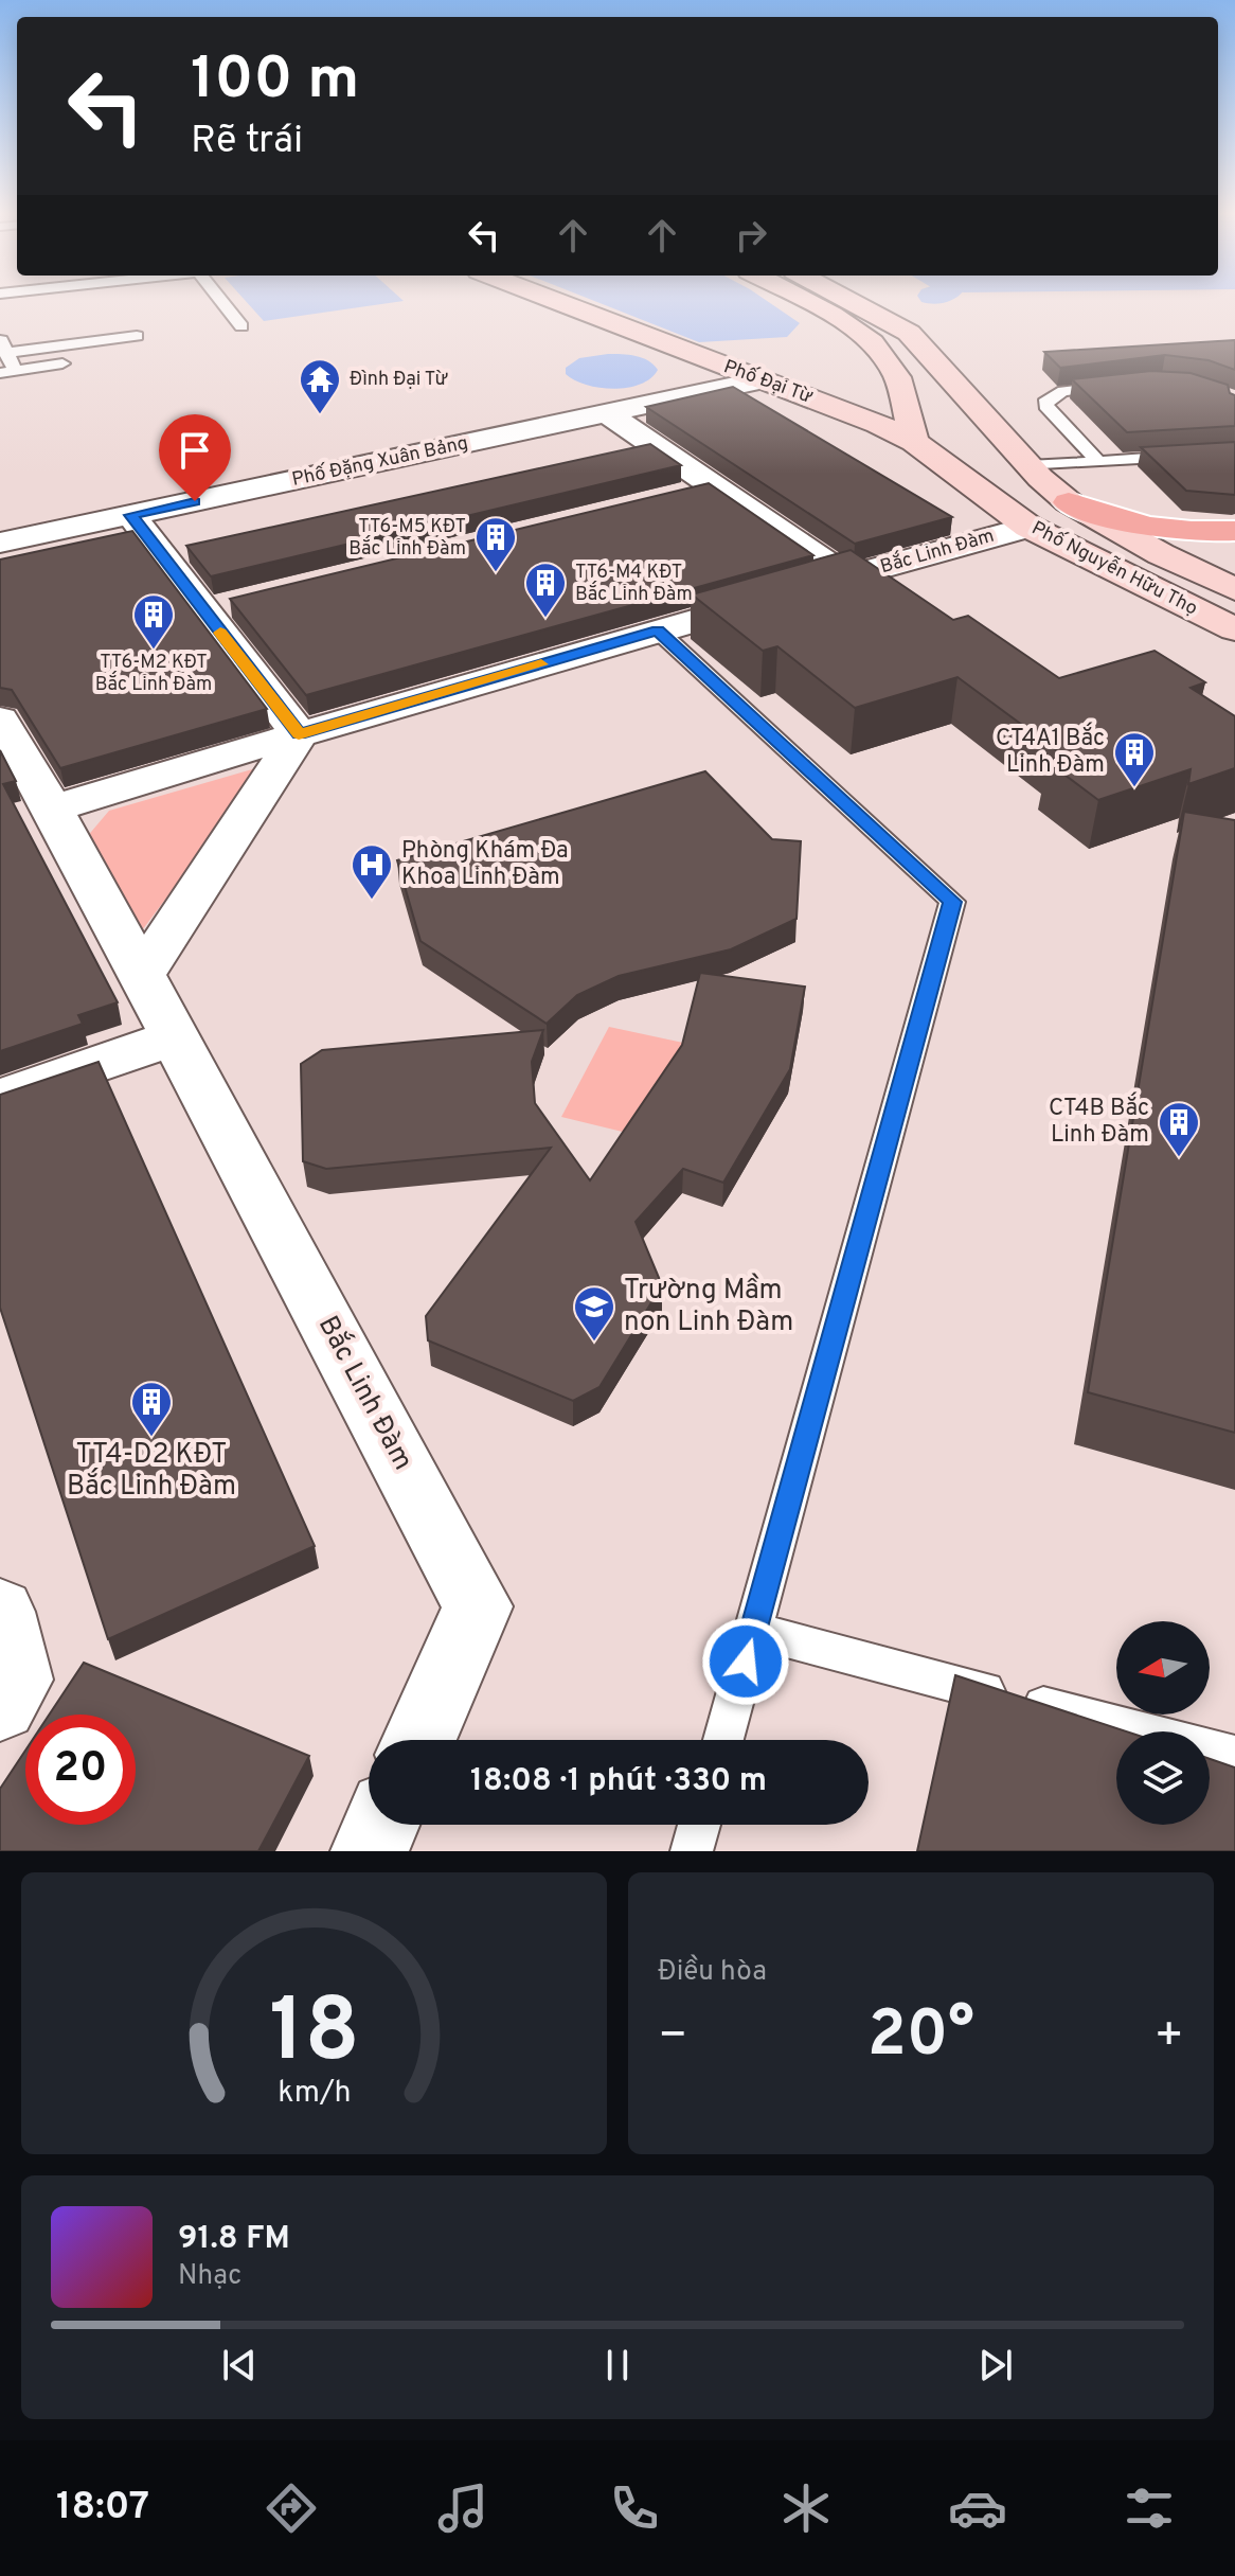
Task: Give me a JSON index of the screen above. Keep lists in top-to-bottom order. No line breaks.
{"streets":{"main road":["Phố Đại Từ","Phố Nguyễn Hữu Thọ"],"street":["Phố Đặng Xuân Bảng","Bắc Linh Đàm"]},"crossings":[["Phố Đại Từ","Phố Đặng Xuân Bảng"],["Phố Đại Từ","Phố Nguyễn Hữu Thọ"],["Bắc Linh Đàm","Phố Nguyễn Hữu Thọ"]],"places":{"temple":["Đình Đại Từ"],"building":["TT6-M5 KĐT Bắc Linh Đàm","TT6-M4 KĐT Bắc Linh Đàm","TT6-M2 KĐT Bắc Linh Đàm","CT4A1 Bắc Linh Đàm","CT4B Bắc Linh Đàm","TT4-D2 KĐT Bắc Linh Đàm"],"hospital":["Phòng Khám Đa Khoa Linh Đàm"],"school or university":["Trường Mầm non Linh Đàm"]},"north":"left","page":{"turn":["100 m","Rẽ trái"],"limit":"20","trip":"18:08 · 1 phút · 330 m","tile":"Điều hòa","heat":["−","20°","+"],"song":["91.8 FM","Nhạc"],"tabs":"18:07","gauge":["18","km/h"]}}
